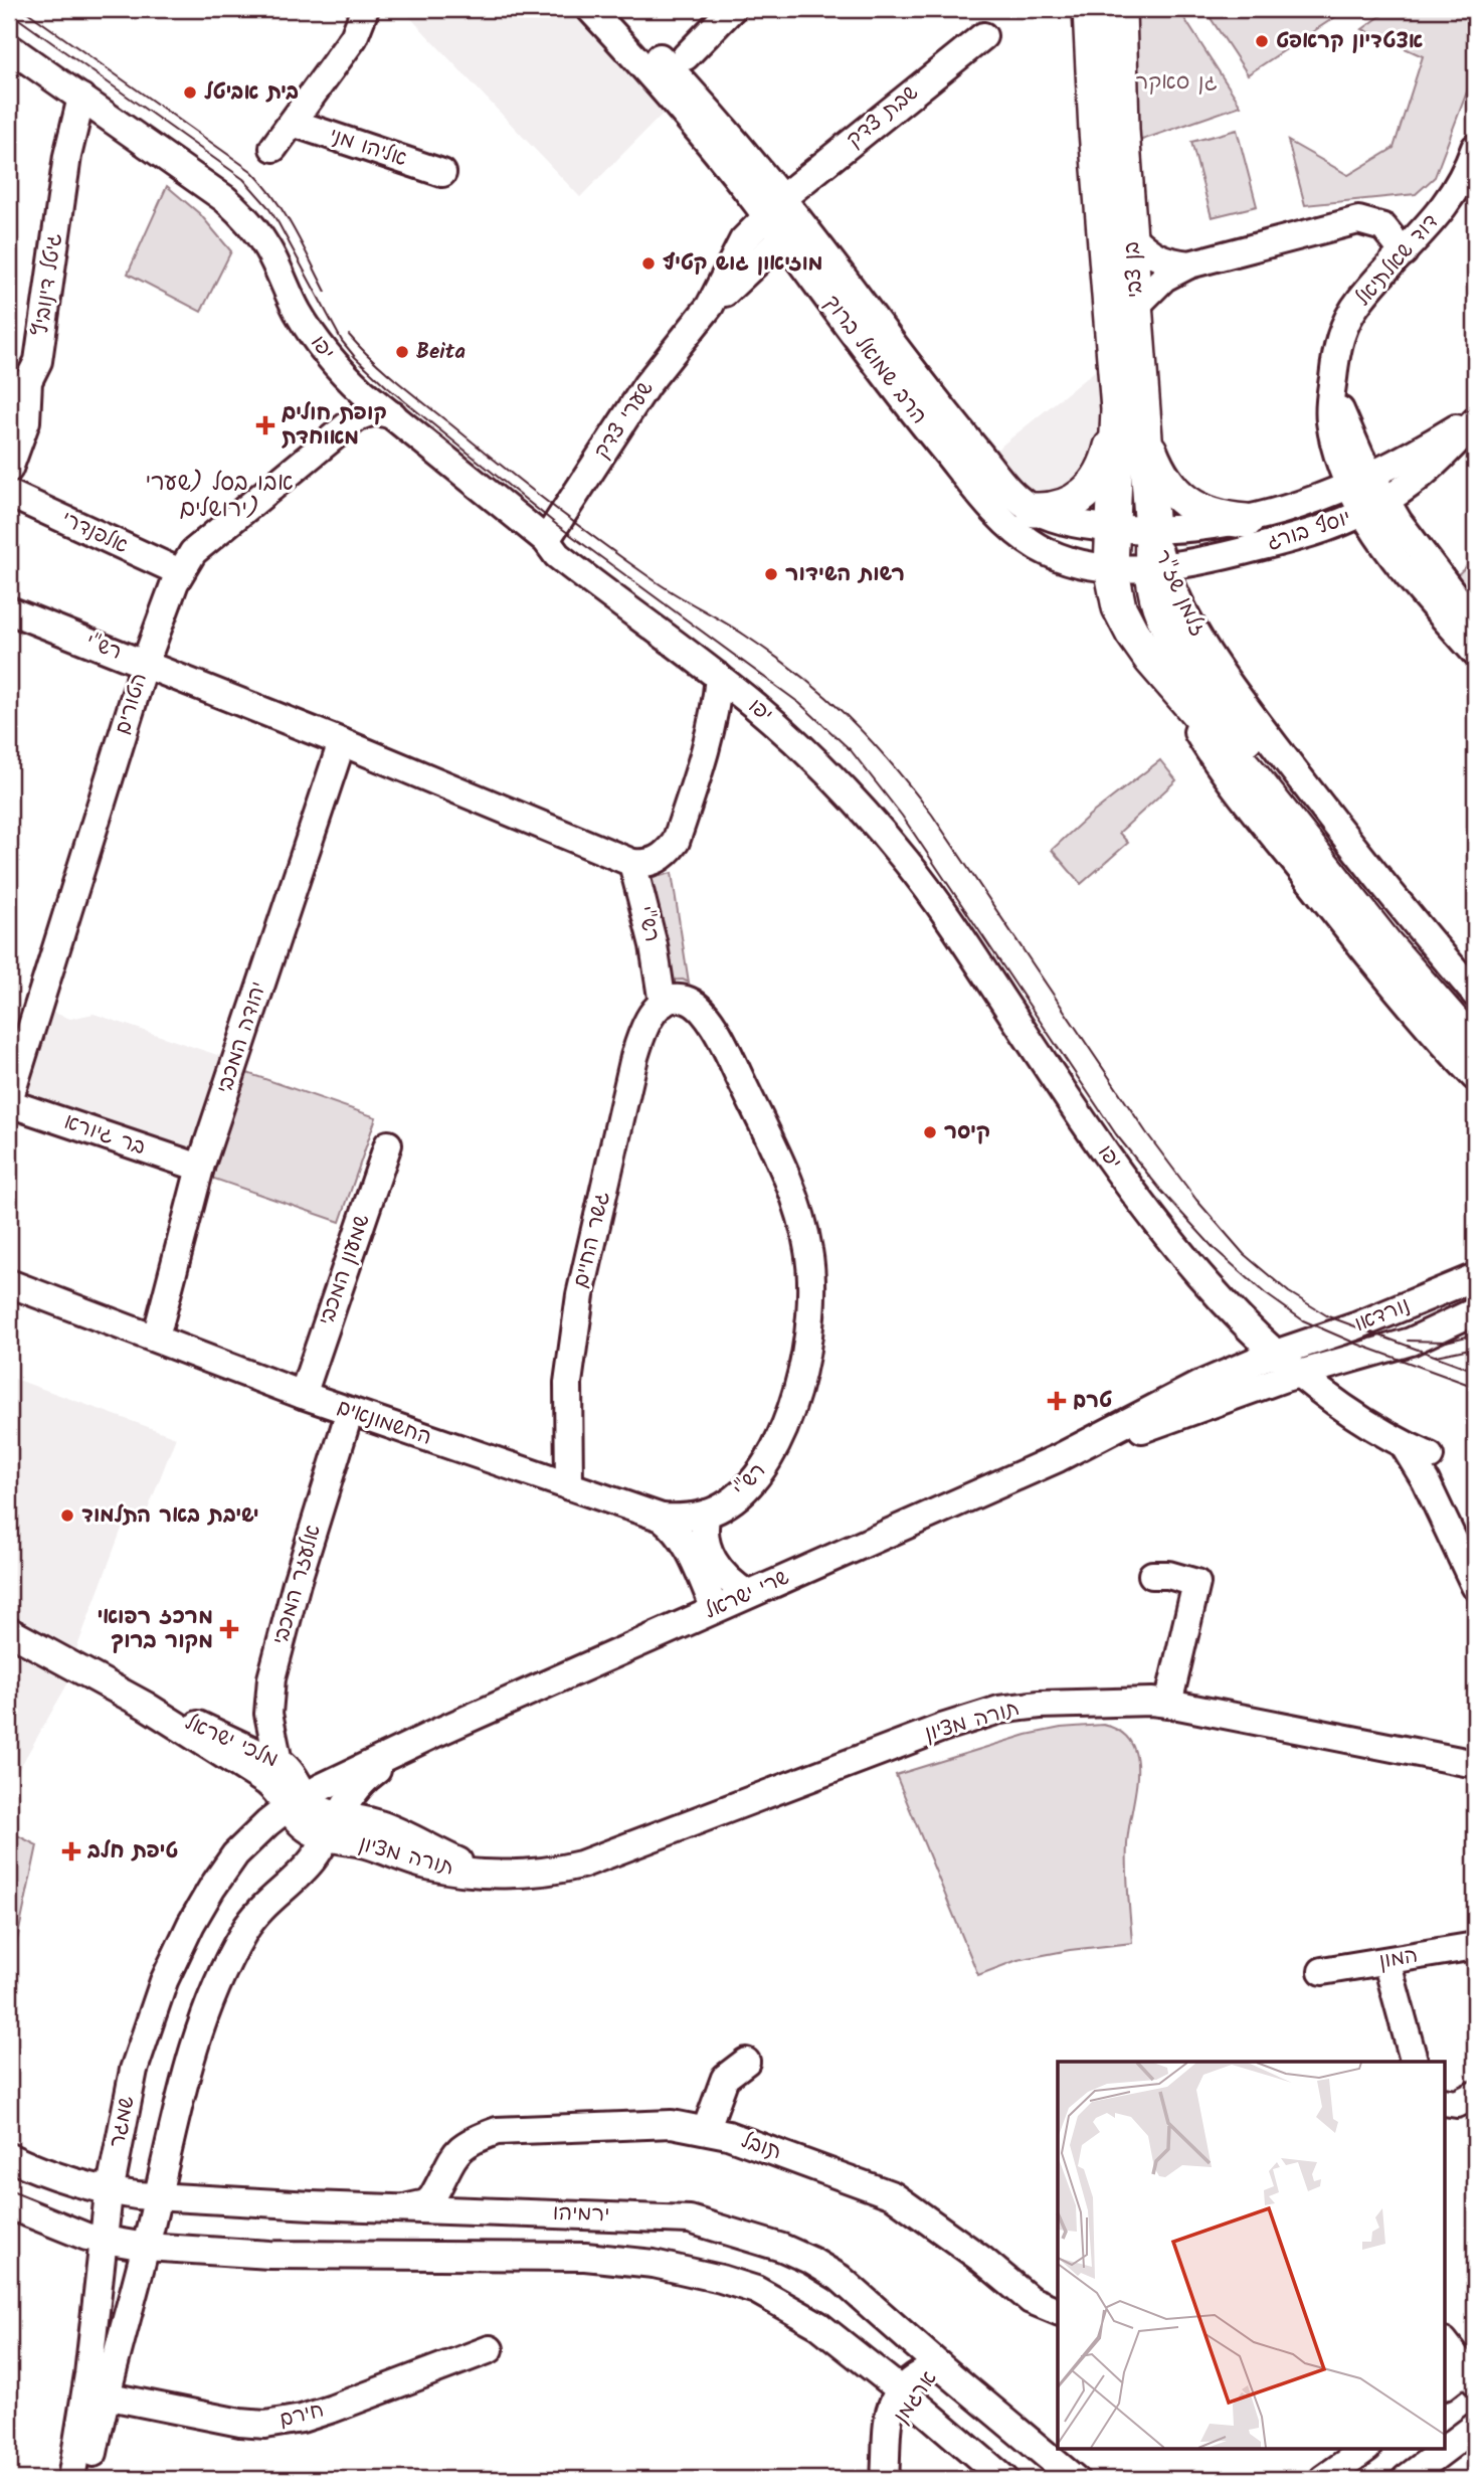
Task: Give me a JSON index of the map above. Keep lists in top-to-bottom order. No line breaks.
{"streets":{"main road":["בן צבי","זלמן שז\"ר"],"street":["שבת צדק","אליהו מני","דוד שאלתיאל","גיטל דינוביץ","יפו","הרב שמואל ברוך","שערי צדק","יוסף בורג","אלפנדרי","רש\"י","הטורים","יהודה המכבי","בר גיורא","גשר החיים","שמעון המכבי","נורדאו","החשמונאים","אלעזר המכבי","שרי ישראל","תורה מציון","מלכי ישראל","המון","שמגר","תובל","ירמיהו","ארגמן","חירם"]},"crossings":[["שבת צדק","הרב שמואל ברוך"],["שבת צדק","שערי צדק"],["דוד שאלתיאל","יוסף בורג"],["בן צבי","הרב שמואל ברוך"],["בן צבי","יוסף בורג"],["בן צבי","זלמן שז\"ר"],["גיטל דינוביץ","יפו"],["יפו","שערי צדק"],["יפו","הטורים"],["יפו","נורדאו"],["יפו","שרי ישראל"],["הרב שמואל ברוך","שערי צדק"],["הרב שמואל ברוך","יוסף בורג"],["הרב שמואל ברוך","זלמן שז\"ר"],["יוסף בורג","זלמן שז\"ר"],["אלפנדרי","הטורים"],["רש\"י","הטורים"],["רש\"י","יהודה המכבי"],["רש\"י","גשר החיים"],["רש\"י","החשמונאים"],["הטורים","בר גיורא"],["יהודה המכבי","בר גיורא"],["יהודה המכבי","החשמונאים"],["גשר החיים","החשמונאים"],["שמעון המכבי","החשמונאים"],["נורדאו","שרי ישראל"],["החשמונאים","אלעזר המכבי"],["החשמונאים","שרי ישראל"],["אלעזר המכבי","מלכי ישראל"],["שרי ישראל","תורה מציון"],["שרי ישראל","מלכי ישראל"],["שרי ישראל","שמגר"],["תורה מציון","מלכי ישראל"],["מלכי ישראל","שמגר"],["שמגר","ירמיהו"],["תובל","ירמיהו"],["ירמיהו","ארגמן"]],"districts":["אבו בסל (שערי ירושלים)"],"parks":["גן סאקר"],"places":{"other":["אצטדיון קראפט","בית אביטל","מוזיאון גוש קטיף","Beita","רשות השידור","קיסר","ישיבת באר התלמוד"],"health":["קופת חולים מאוחדת","טרם","מרכז רפואי מקור ברוך","טיפת חלב"]}}
